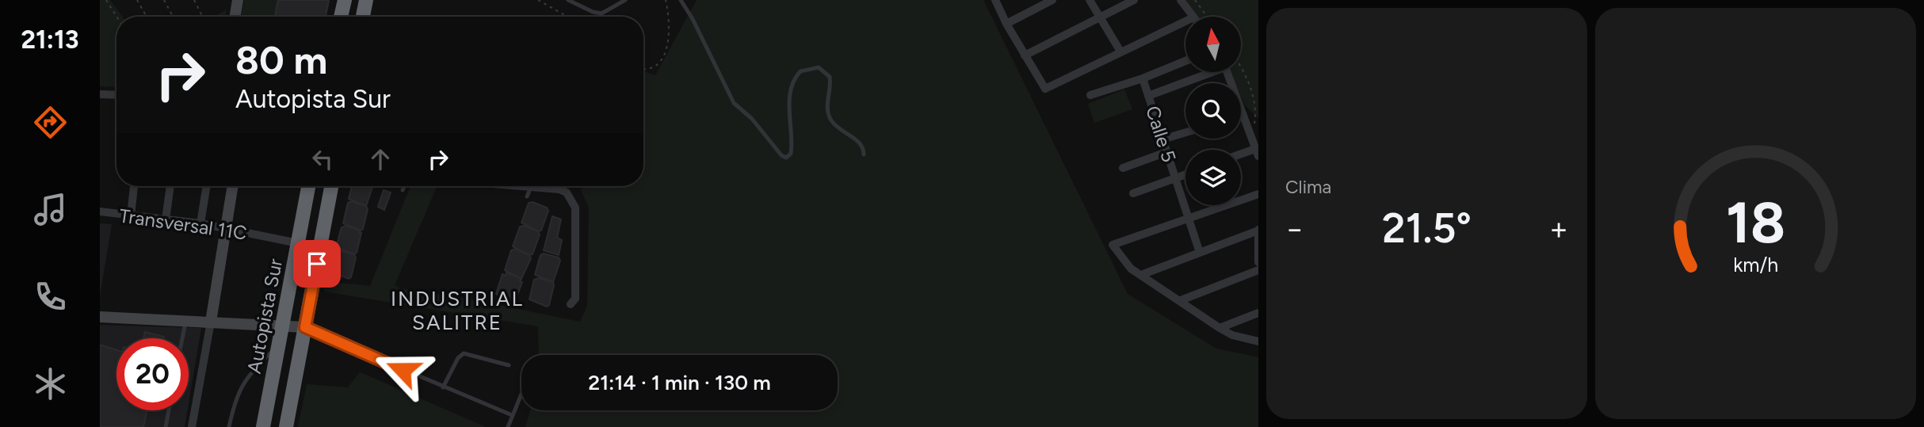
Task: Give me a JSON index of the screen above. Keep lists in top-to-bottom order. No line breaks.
{"streets":{"highway":["Autopista Sur"],"street":["Calle 5","Transversal 11C"]},"crossings":[["Transversal 11C","Autopista Sur"]],"districts":["INDUSTRIAL SALITRE"],"north":"top","page":{"tabs":"21:13","tile":"Clima","turn":["80 m","Autopista Sur"],"heat":["−","21.5°","+"],"limit":"20","trip":"21:14 · 1 min · 130 m","gauge":["18","km/h"]}}
